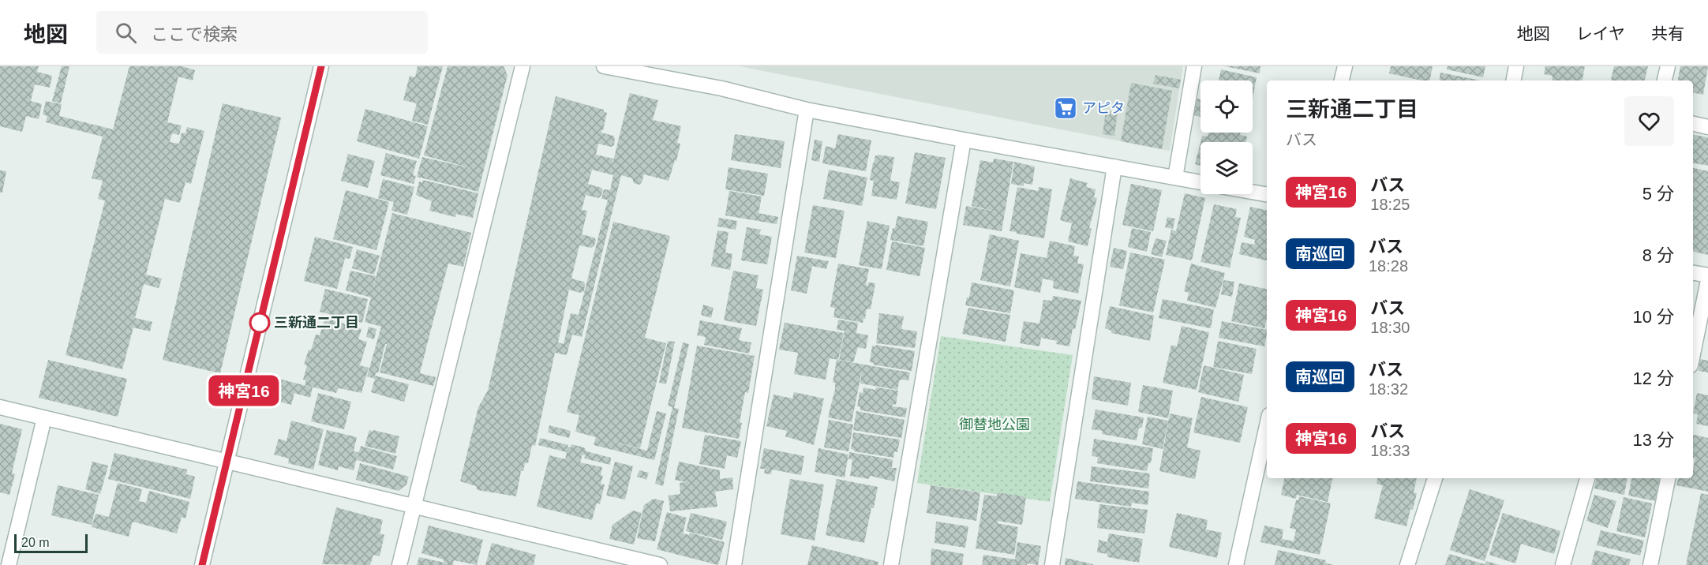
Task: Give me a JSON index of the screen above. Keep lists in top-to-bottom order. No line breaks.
{"parks":["御替地公園"],"places":{"supermarket":["アピタ"],"other":["三新通二丁目"]},"lines":["bus line 神宮16"],"scale_bar":"20 m","page":{"header":"地図","search":"ここで検索","nav":["地図","レイヤ","共有"],"on_map":"神宮16","heading":["三新通二丁目","バス"],"list":[{"mark":"神宮16","name":"バス","note":"18:25","value":"5 分"},{"mark":"南巡回","name":"バス","note":"18:28","value":"8 分"},{"mark":"神宮16","name":"バス","note":"18:30","value":"10 分"},{"mark":"南巡回","name":"バス","note":"18:32","value":"12 分"},{"mark":"神宮16","name":"バス","note":"18:33","value":"13 分"}],"scale":"20 m"}}
